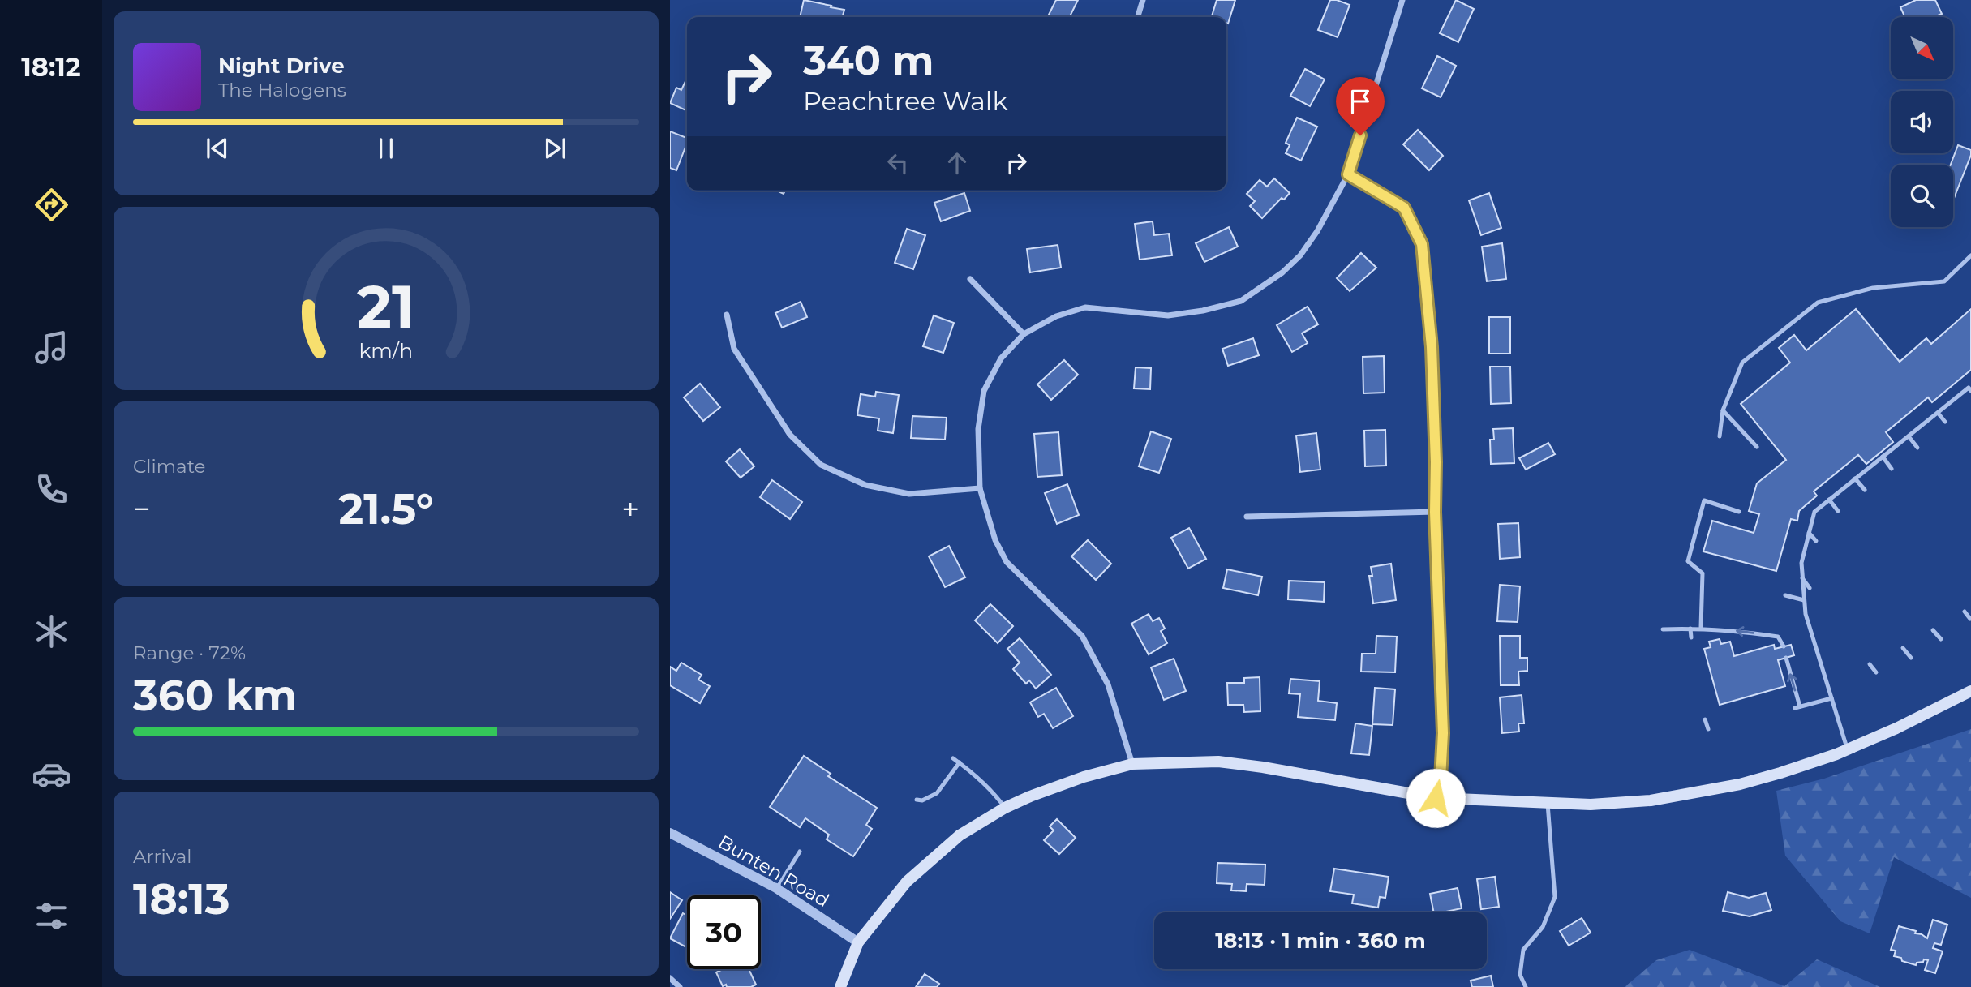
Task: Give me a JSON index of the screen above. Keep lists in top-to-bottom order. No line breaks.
{"streets":{"street":["Bunten Road"]},"north":"bottom right","page":{"tabs":"18:12","turn":["340 m","Peachtree Walk"],"song":["Night Drive","The Halogens"],"tile":["Climate",["Range · 72%","360 km"],["Arrival","18:13"]],"heat":["−","21.5°","+"],"limit":"30","trip":"18:13 · 1 min · 360 m","gauge":["21","km/h"]}}
